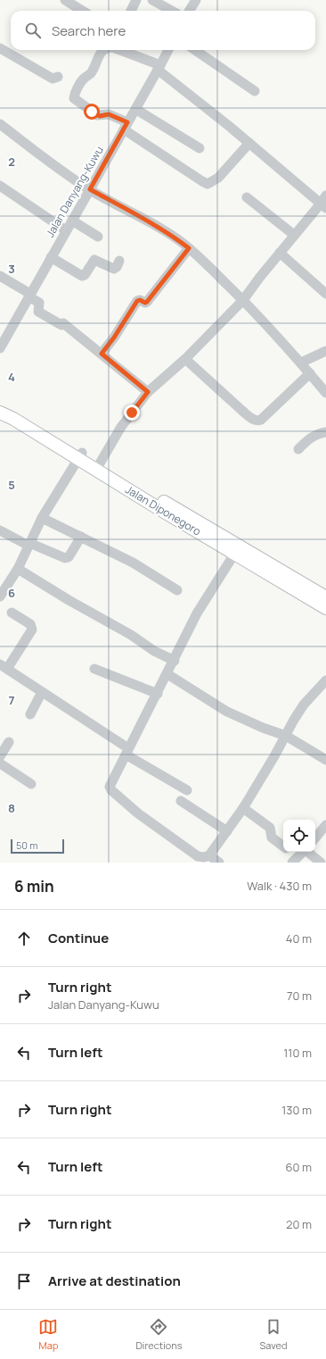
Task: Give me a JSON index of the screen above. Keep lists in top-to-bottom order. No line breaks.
{"streets":{"main road":["Jalan Diponegoro"],"street":["Jalan Danyang-Kuwu"]},"scale_bar":"50 m","page":{"search":"Search here","scale":"50 m","heading":["6 min","Walk · 430 m"],"list":[["Continue","40 m"],["Turn right","Jalan Danyang-Kuwu","70 m"],["Turn left","110 m"],["Turn right","130 m"],["Turn left","60 m"],["Turn right","20 m"],"Arrive at destination"],"nav":["Map","Directions","Saved"]},"grid":{"rows":["2","3","4","5","6","7","8"]}}
